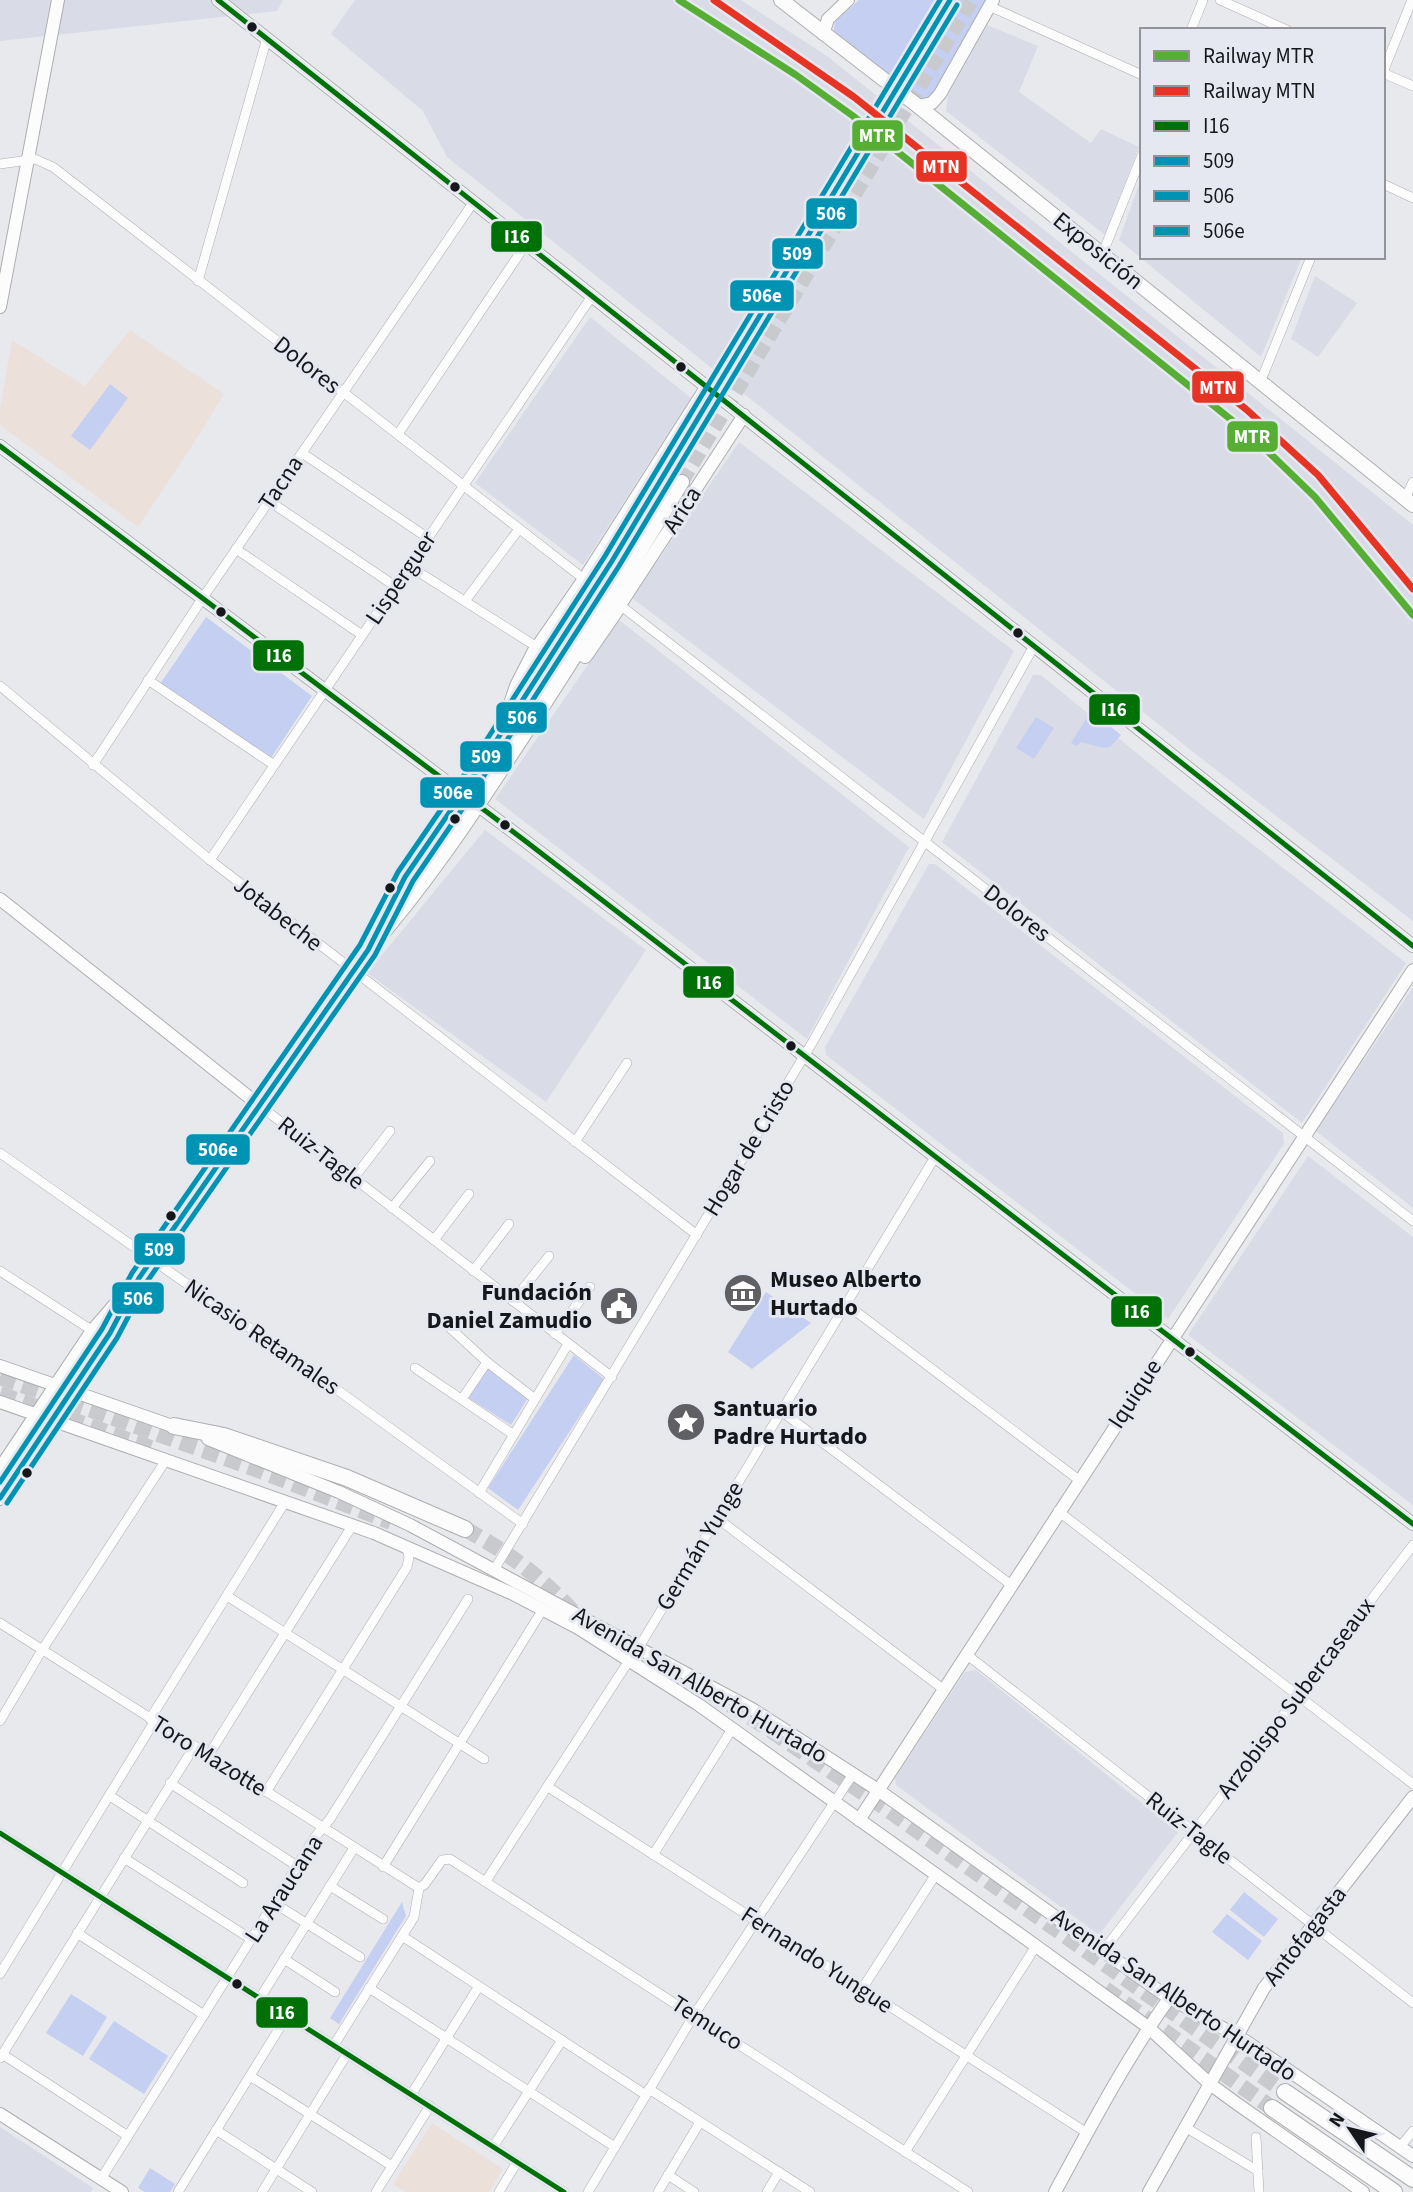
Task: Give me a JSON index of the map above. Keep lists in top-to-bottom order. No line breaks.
{"streets":{"main road":["Exposición","Arica"],"street":["Dolores","Tacna","Lisperguer","Jotabeche","Hogar de Cristo","Ruiz-Tagle","Nicasio Retamales","Iquique","Germán Yunge","Avenida San Alberto Hurtado","Arzobispo Subercaseaux","Toro Mazotte","La Araucana","Antofagasta","Fernando Yungue","Temuco"]},"crossings":[["Dolores","Tacna"],["Dolores","Arica"],["Dolores","Lisperguer"],["Dolores","Hogar de Cristo"],["Dolores","Iquique"],["Tacna","Jotabeche"],["Arica","Jotabeche"],["Arica","Ruiz-Tagle"],["Arica","Nicasio Retamales"],["Arica","Avenida San Alberto Hurtado"],["Lisperguer","Jotabeche"],["Jotabeche","Hogar de Cristo"],["Hogar de Cristo","Ruiz-Tagle"],["Hogar de Cristo","Nicasio Retamales"],["Hogar de Cristo","Avenida San Alberto Hurtado"],["Ruiz-Tagle","Iquique"],["Ruiz-Tagle","Arzobispo Subercaseaux"],["Ruiz-Tagle","Antofagasta"],["Iquique","Avenida San Alberto Hurtado"],["Germán Yunge","Avenida San Alberto Hurtado"],["Avenida San Alberto Hurtado","Arzobispo Subercaseaux"],["Avenida San Alberto Hurtado","Antofagasta"],["Toro Mazotte","La Araucana"],["Toro Mazotte","Temuco"]],"places":{"museum":["Museo Alberto Hurtado"],"public building":["Fundación Daniel Zamudio"],"place":["Santuario Padre Hurtado"]},"lines":["rail line MTR","rail line MTN","transit line I16","transit line 509","transit line 506e","transit line 506"],"legend":["Railway MTR","Railway MTN","I16","509","506","506e"],"north":"top left"}
